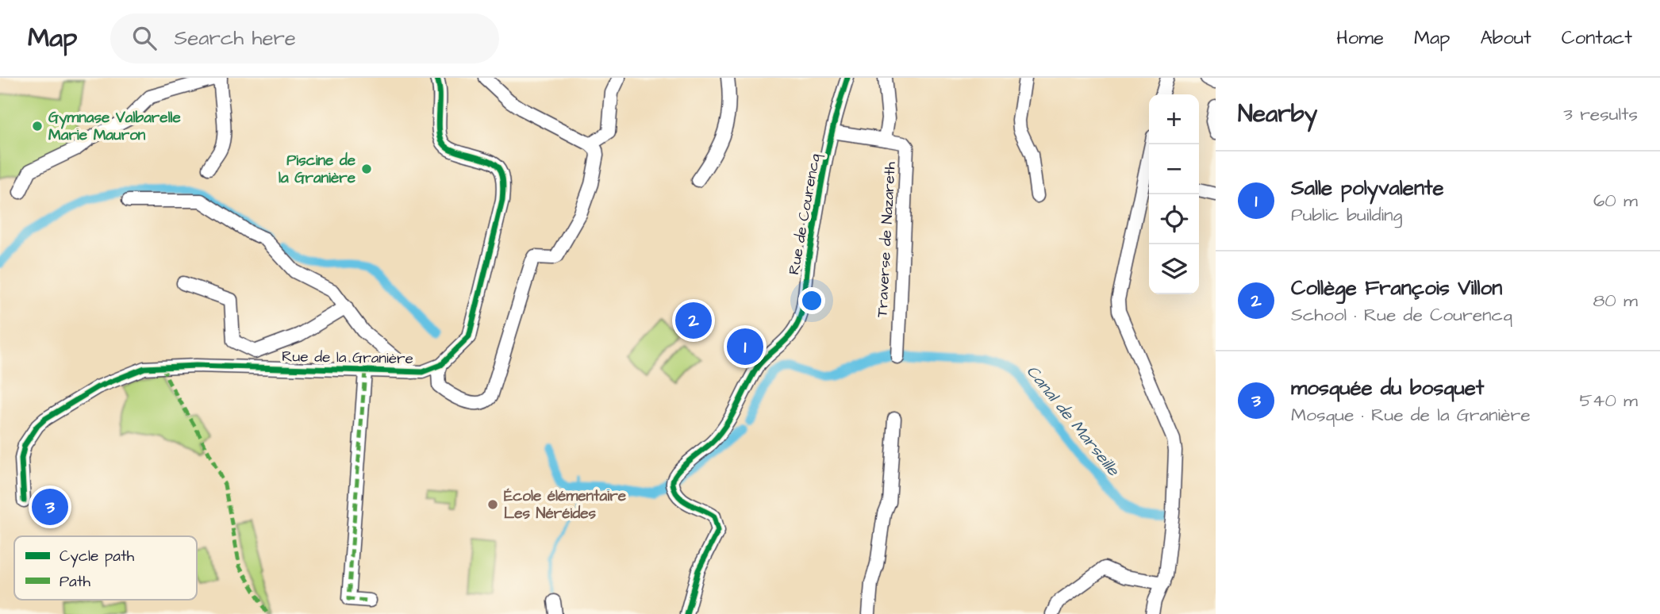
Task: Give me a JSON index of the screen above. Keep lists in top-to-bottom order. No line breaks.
{"streets":{"street":["Rue de Courencq","Traverse de Nazareth","Rue de la Granière"]},"water":["Canal de Marseille"],"places":["Gymnase Valbarelle Marie Mauron","Piscine de la Granière","École élémentaire Les Néréides"],"legend":["Cycle path","Path"],"page":{"header":"Map","search":"Search here","nav":["Home","Map","About","Contact"],"heading":["Nearby","3 results"],"map_buttons":["+","−"],"list":[{"mark":"1","name":"Salle polyvalente","note":"Public building","value":"60 m"},{"mark":"2","name":"Collège François Villon","note":"School · Rue de Courencq","value":"80 m"},{"mark":"3","name":"mosquée du bosquet","note":"Mosque · Rue de la Granière","value":"540 m"}],"pins":["2","1","3"]}}
